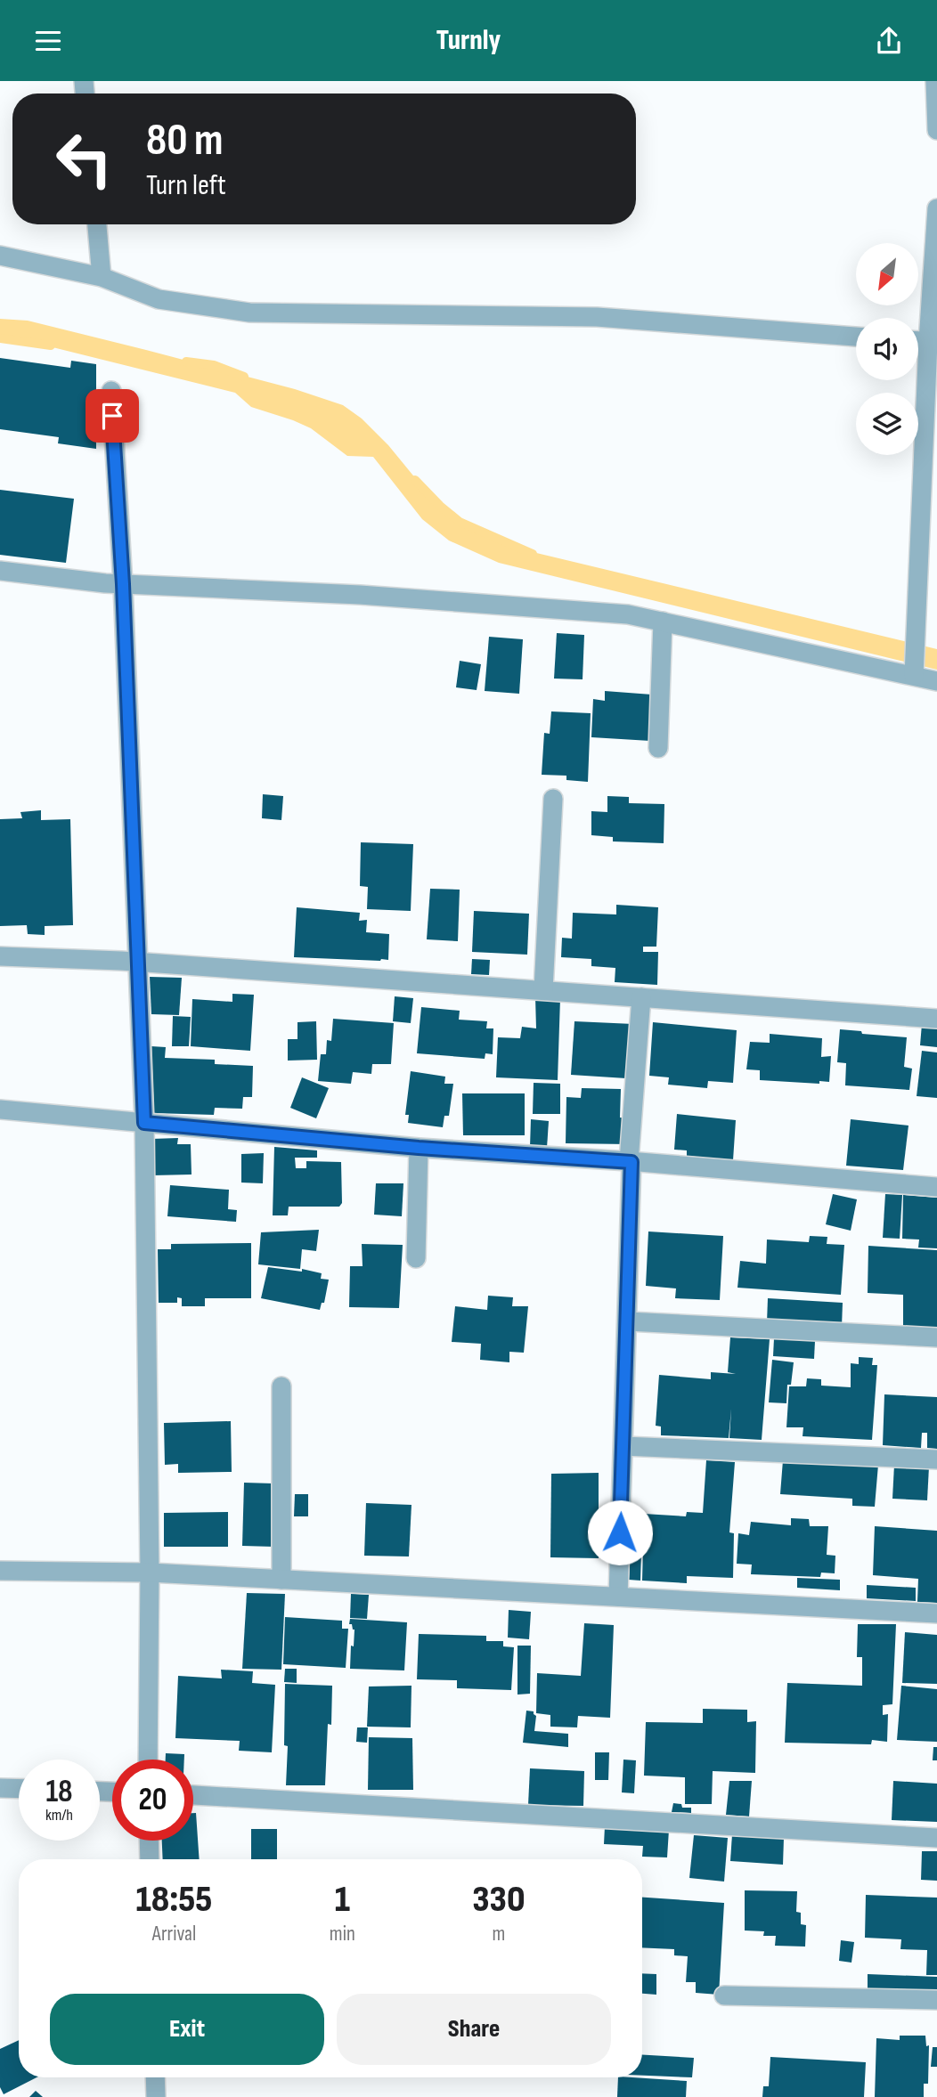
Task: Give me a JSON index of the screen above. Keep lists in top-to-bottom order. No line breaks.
{"north":"bottom left","page":{"header":"Turnly","turn":["80 m","Turn left"],"speed":"18 km/h","limit":"20","eta":["18:55","Arrival","1","min","330","m"],"buttons":["Exit","Share"]}}
